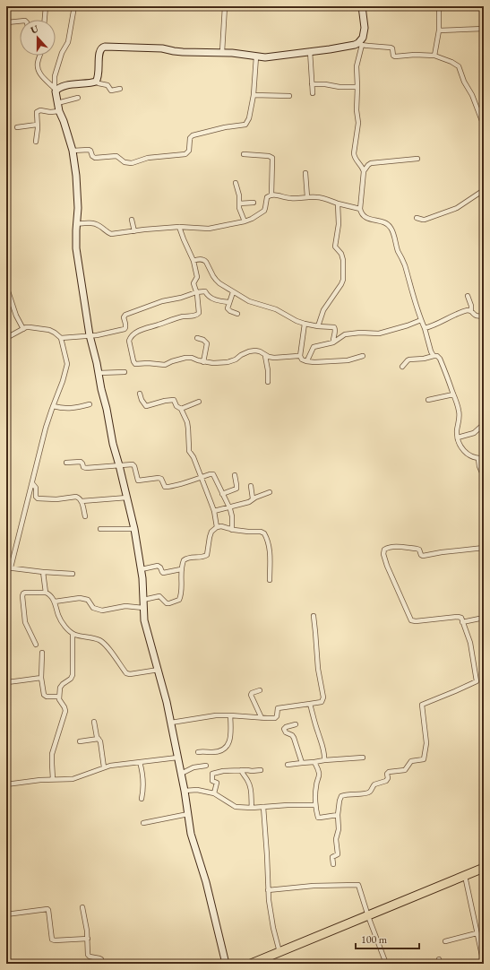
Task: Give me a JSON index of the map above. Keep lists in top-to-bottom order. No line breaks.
{"scale_bar":"100 m","north":"top"}
